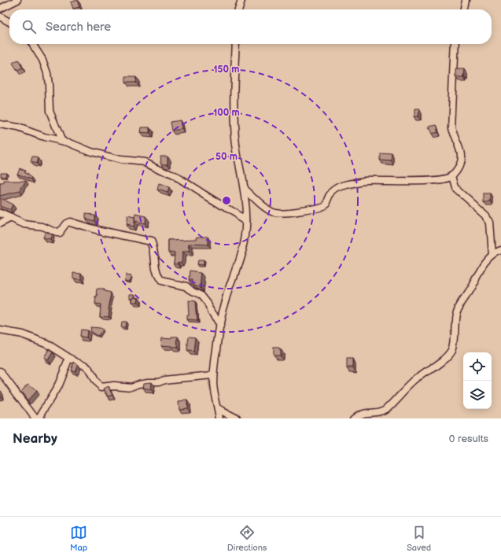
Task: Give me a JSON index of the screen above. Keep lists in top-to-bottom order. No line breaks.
{"page":{"search":"Search here","heading":["Nearby","0 results"],"nav":["Map","Directions","Saved"]},"rings":["150 m","100 m","50 m"]}
